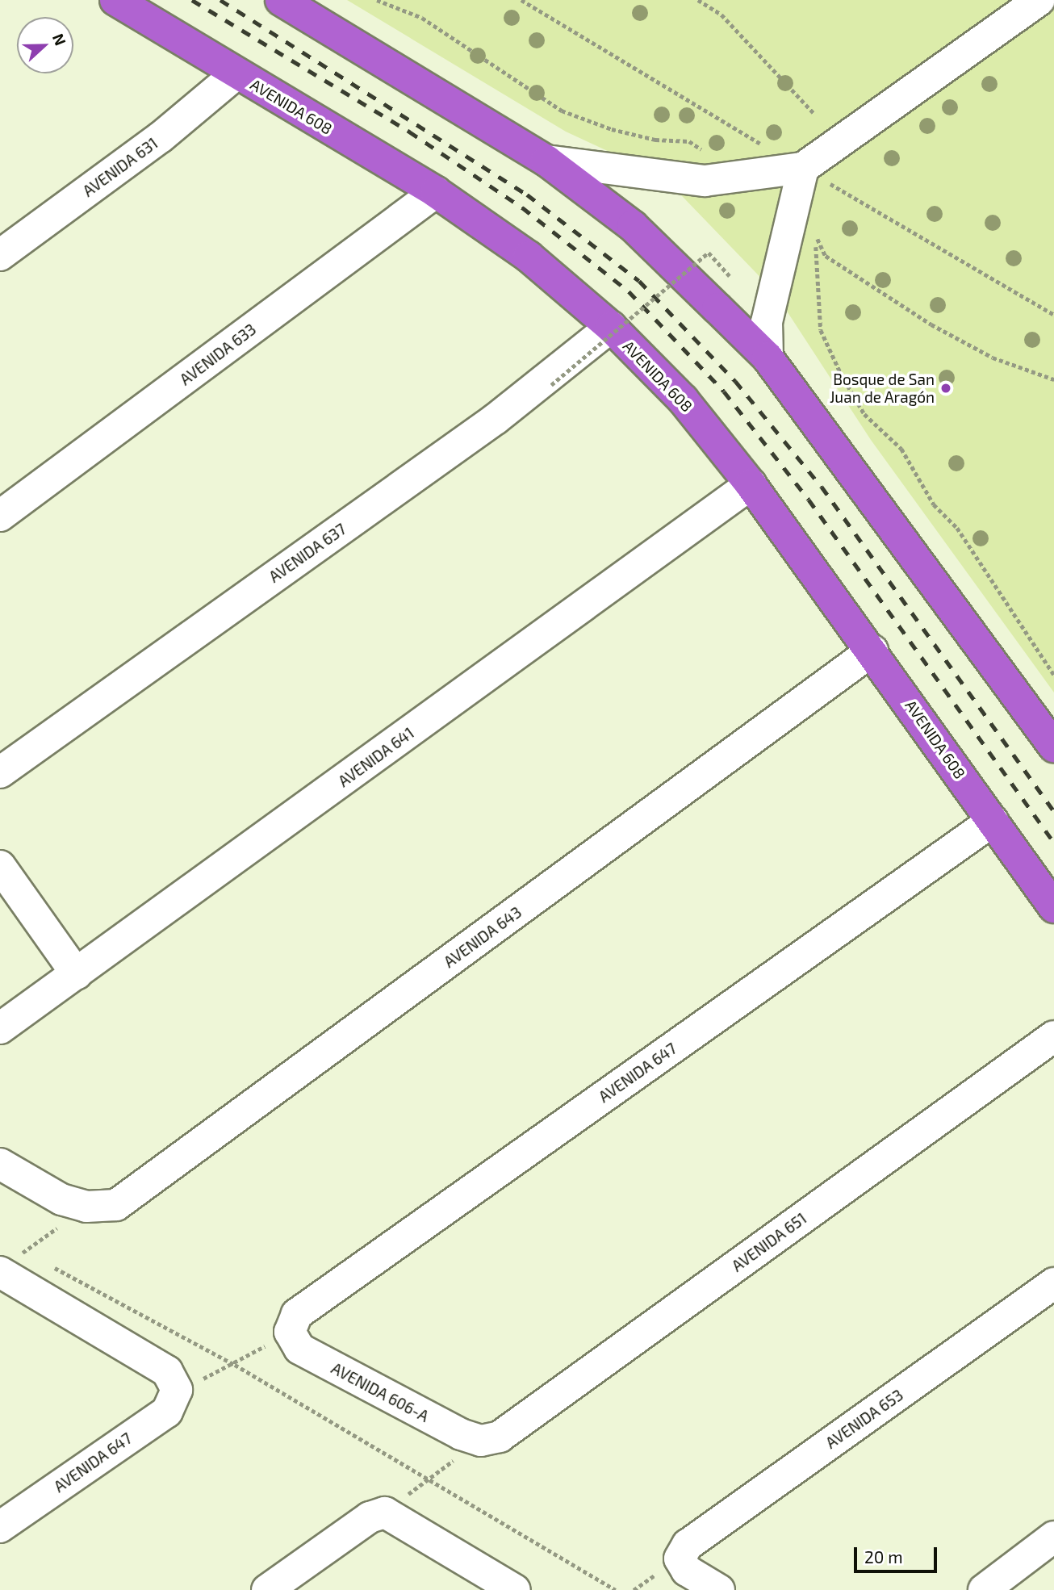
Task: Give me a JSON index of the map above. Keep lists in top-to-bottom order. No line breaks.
{"streets":{"highway":["AVENIDA 608"],"street":["AVENIDA 631","AVENIDA 633","AVENIDA 637","AVENIDA 641","AVENIDA 643","AVENIDA 647","AVENIDA 651","AVENIDA 606-A","AVENIDA 653"]},"crossings":[["AVENIDA 608","AVENIDA 631"],["AVENIDA 608","AVENIDA 633"],["AVENIDA 608","AVENIDA 637"],["AVENIDA 608","AVENIDA 641"],["AVENIDA 608","AVENIDA 643"],["AVENIDA 608","AVENIDA 647"],["AVENIDA 647","AVENIDA 606-A"],["AVENIDA 651","AVENIDA 606-A"]],"places":["Bosque de San Juan de Aragón"],"scale_bar":"20 m","north":"right"}
